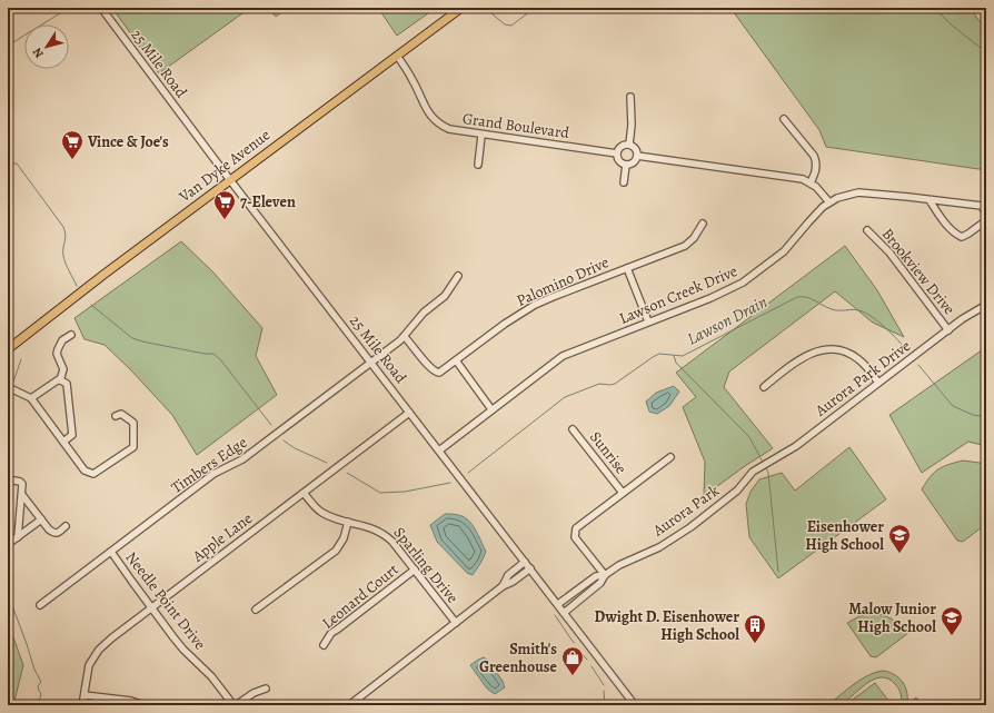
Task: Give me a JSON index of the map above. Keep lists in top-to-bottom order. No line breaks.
{"streets":{"main road":["Van Dyke Avenue"],"street":["25 Mile Road","Grand Boulevard","Brookview Drive","Palomino Drive","Lawson Creek Drive","Aurora Park Drive","Sunrise","Timbers Edge","Aurora Park","Apple Lane","Sparling Drive","Leonard Court","Needle Point Drive"]},"crossings":[["25 Mile Road","Van Dyke Avenue"],["25 Mile Road","Lawson Creek Drive"],["25 Mile Road","Timbers Edge"],["25 Mile Road","Aurora Park"],["25 Mile Road","Apple Lane"],["Grand Boulevard","Van Dyke Avenue"],["Brookview Drive","Aurora Park Drive"],["Palomino Drive","Timbers Edge"],["Aurora Park Drive","Aurora Park"],["Timbers Edge","Needle Point Drive"],["Apple Lane","Sparling Drive"],["Apple Lane","Needle Point Drive"],["Sparling Drive","Leonard Court"]],"water":["Lawson Drain"],"places":{"supermarket":["Vince & Joe's","7-Eleven"],"school or university":["Eisenhower High School","Malow Junior High School"],"building":["Dwight D. Eisenhower High School"],"shop":["Smith's Greenhouse"]},"north":"bottom left"}
